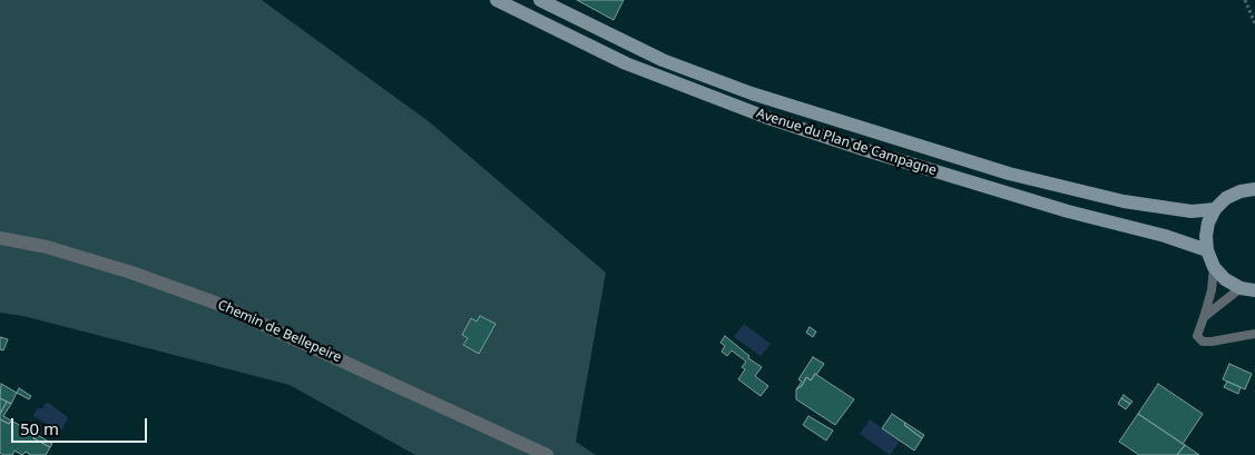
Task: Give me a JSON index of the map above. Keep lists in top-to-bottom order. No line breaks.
{"streets":{"main road":["Avenue du Plan de Campagne"],"street":["Chemin de Bellepeire"]},"scale_bar":"50 m"}
